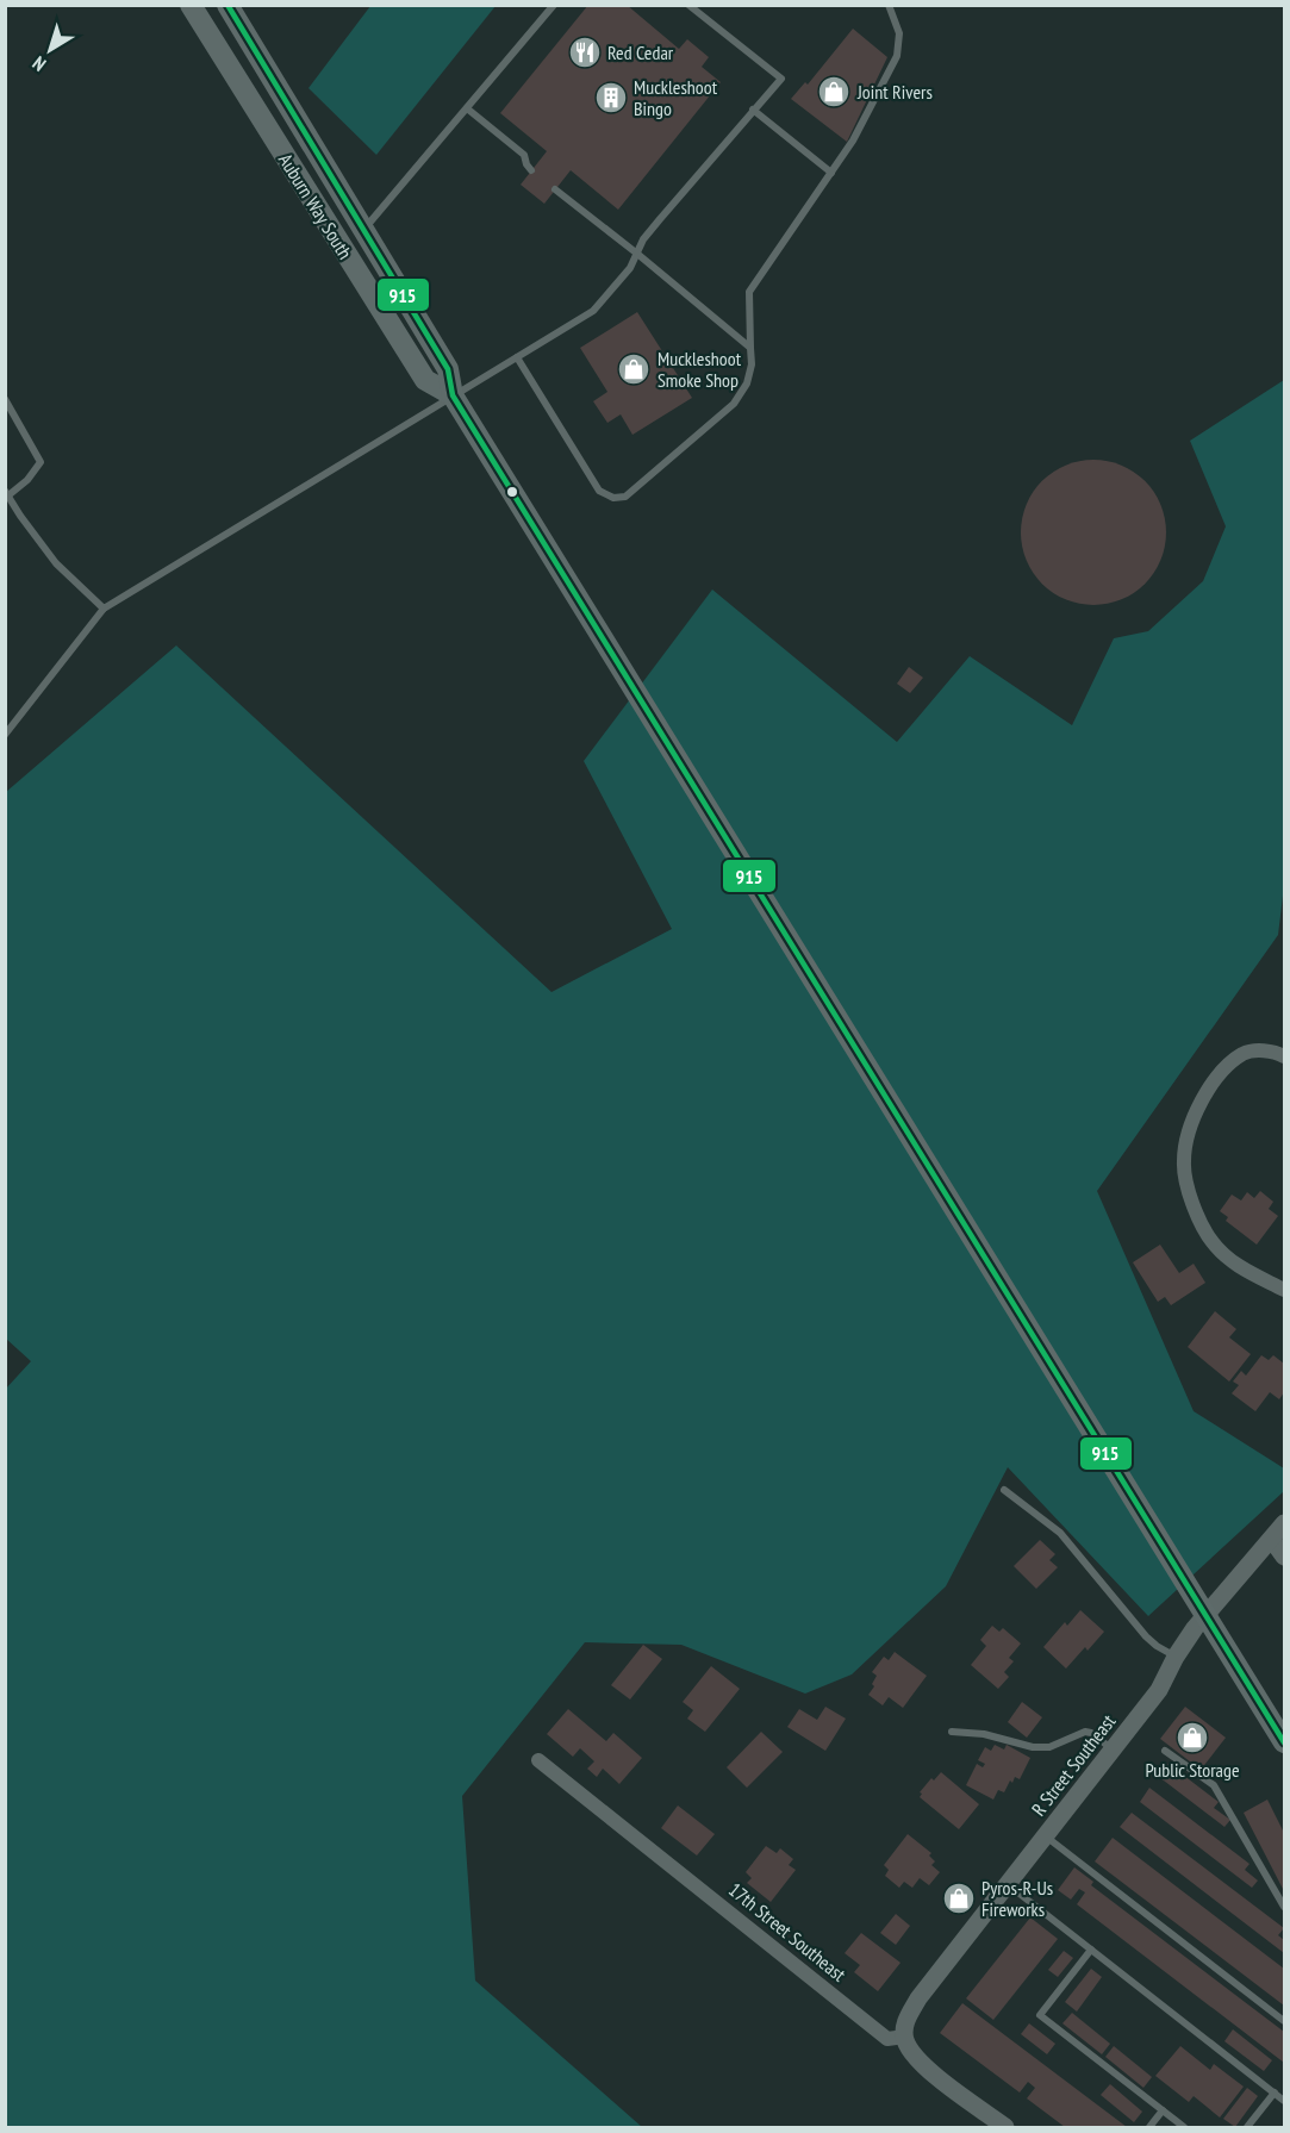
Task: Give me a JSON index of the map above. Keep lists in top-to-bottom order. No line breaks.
{"streets":{"main road":["Auburn Way South"],"street":["R Street Southeast","17th Street Southeast"]},"crossings":[["R Street Southeast","17th Street Southeast"]],"places":{"restaurant":["Red Cedar"],"shop":["Joint Rivers","Muckleshoot Smoke Shop","Public Storage","Pyros-R-Us Fireworks"],"building":["Muckleshoot Bingo"]},"lines":["transit line 915"],"north":"bottom left"}
